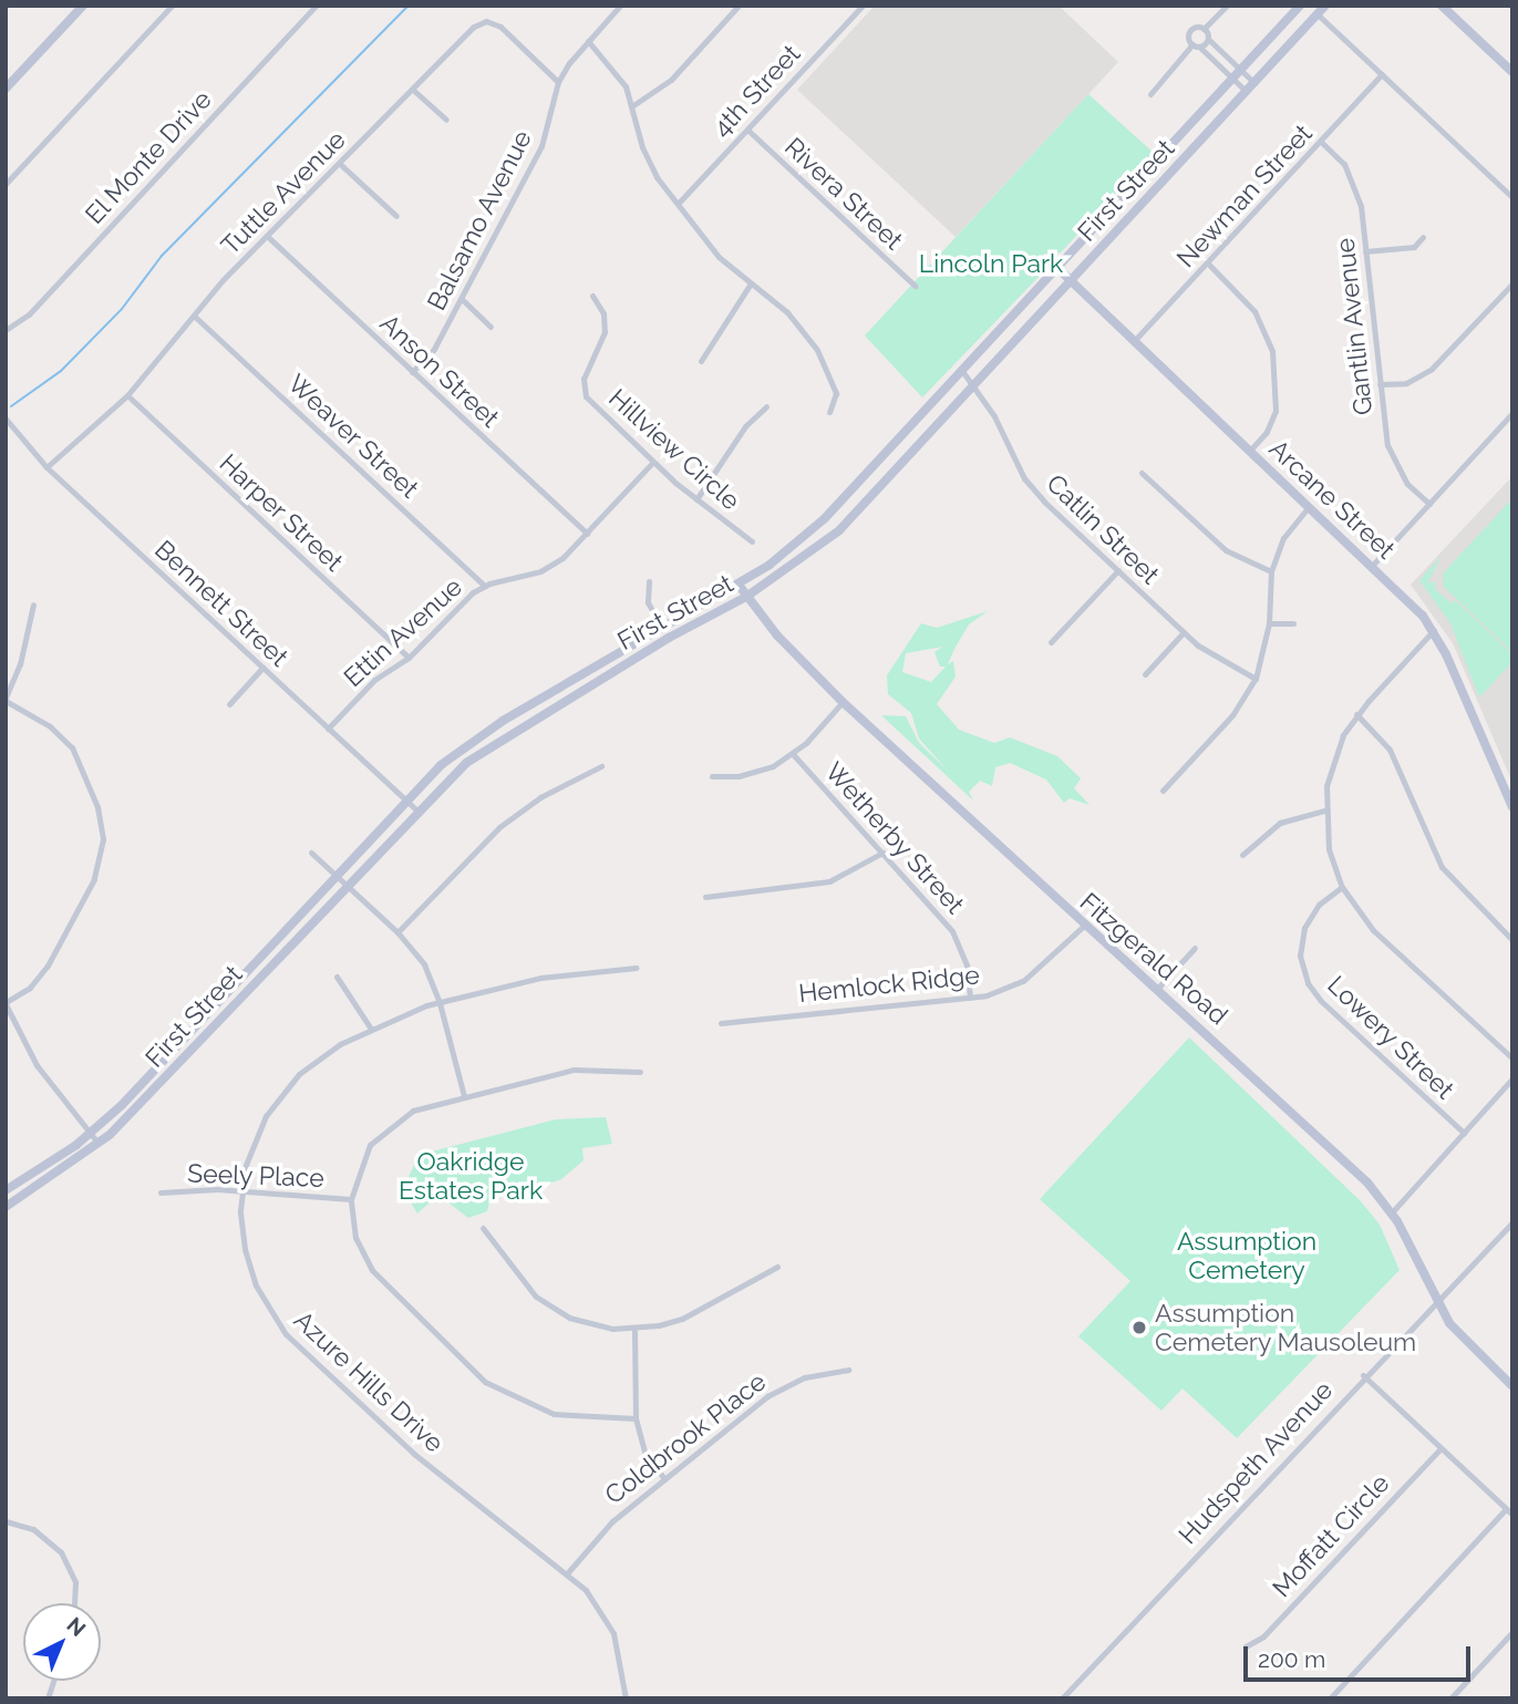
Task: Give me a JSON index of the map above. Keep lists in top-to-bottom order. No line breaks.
{"streets":{"main road":["First Street","Arcane Street","Fitzgerald Road"],"street":["4th Street","El Monte Drive","Tuttle Avenue","Rivera Street","Newman Street","Balsamo Avenue","Gantlin Avenue","Anson Street","Weaver Street","Hillview Circle","Harper Street","Catlin Street","Bennett Street","Ettin Avenue","Wetherby Street","Hemlock Ridge","Lowery Street","Seely Place","Azure Hills Drive","Coldbrook Place","Hudspeth Avenue","Moffatt Circle"]},"crossings":[["4th Street","Rivera Street"],["First Street","Arcane Street"],["First Street","Catlin Street"],["First Street","Bennett Street"],["First Street","Fitzgerald Road"],["Tuttle Avenue","Balsamo Avenue"],["Tuttle Avenue","Anson Street"],["Tuttle Avenue","Weaver Street"],["Tuttle Avenue","Harper Street"],["Tuttle Avenue","Bennett Street"],["Newman Street","Gantlin Avenue"],["Newman Street","Arcane Street"],["Balsamo Avenue","Anson Street"],["Anson Street","Ettin Avenue"],["Weaver Street","Ettin Avenue"],["Hillview Circle","Ettin Avenue"],["Harper Street","Ettin Avenue"],["Bennett Street","Ettin Avenue"],["Wetherby Street","Hemlock Ridge"],["Fitzgerald Road","Hemlock Ridge"],["Fitzgerald Road","Hudspeth Avenue"],["Seely Place","Azure Hills Drive"],["Azure Hills Drive","Coldbrook Place"]],"parks":["Lincoln Park","Oakridge Estates Park","Assumption Cemetery"],"places":["Assumption Cemetery Mausoleum"],"scale_bar":"200 m","north":"top right"}
